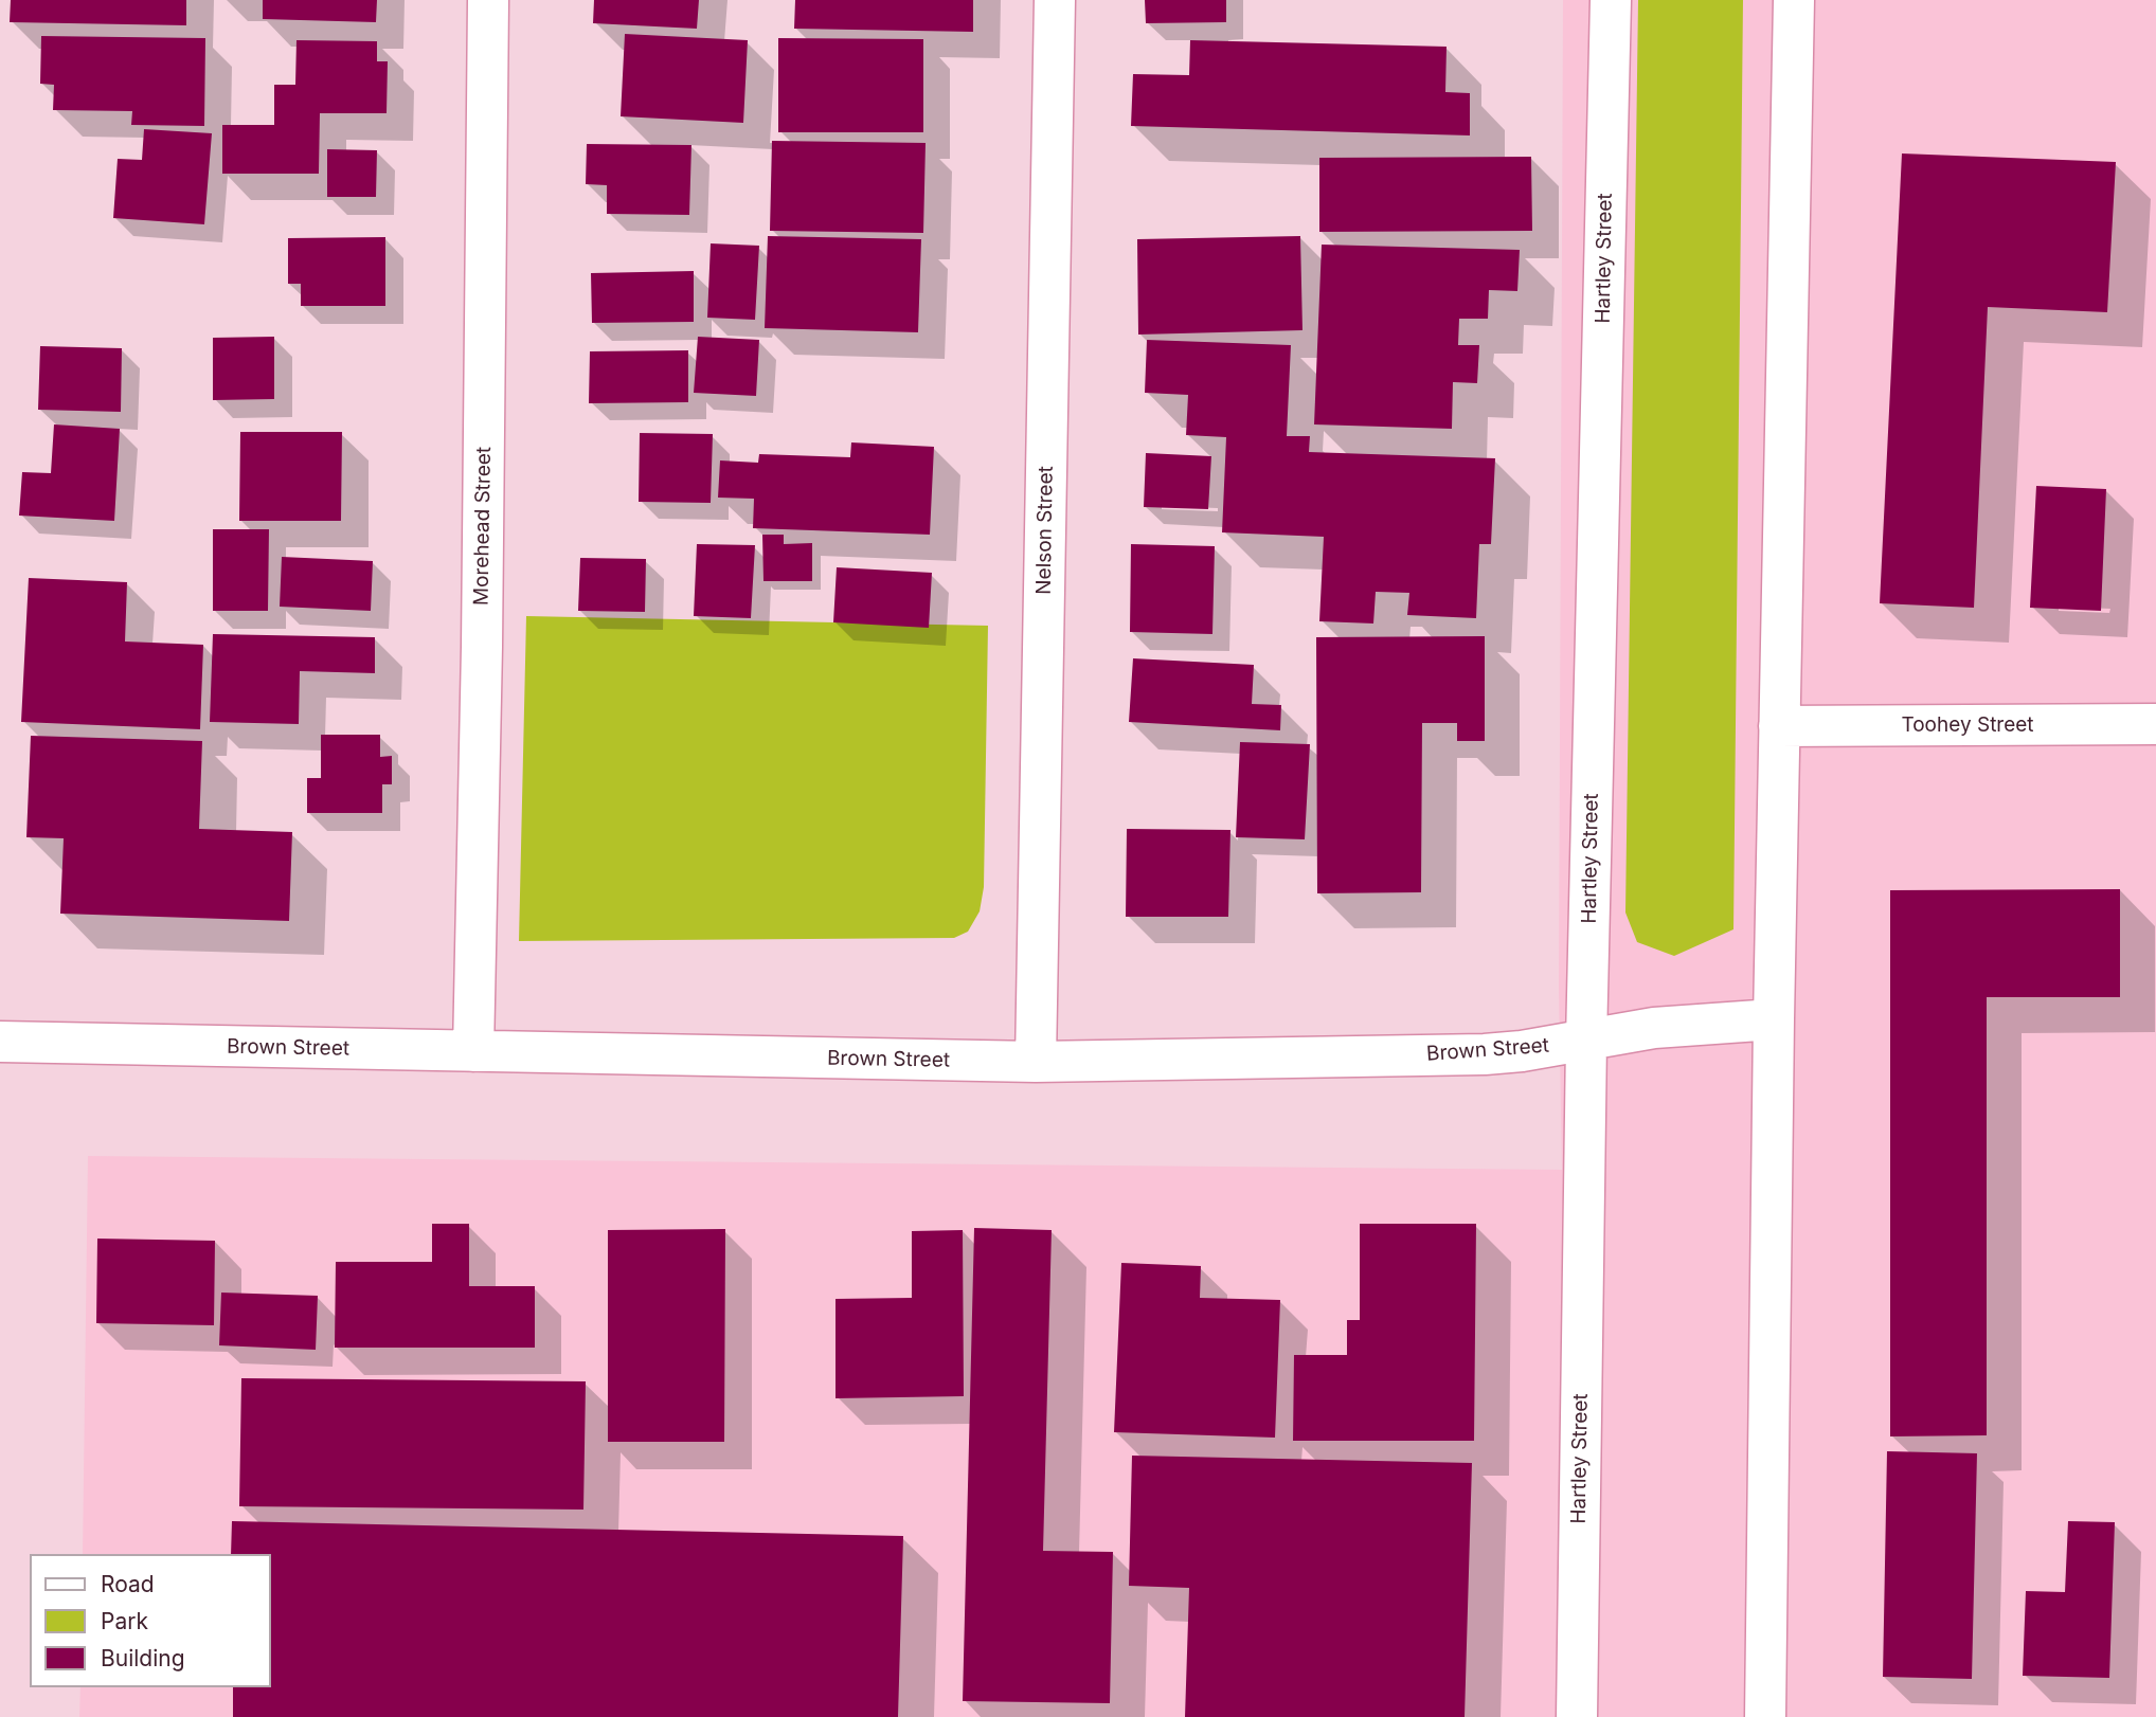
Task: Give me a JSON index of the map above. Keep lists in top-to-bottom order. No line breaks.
{"streets":{"street":["Hartley Street","Morehead Street","Nelson Street","Toohey Street","Brown Street"]},"crossings":[["Hartley Street","Brown Street"],["Morehead Street","Brown Street"],["Nelson Street","Brown Street"]],"legend":["Road","Park","Building"]}
